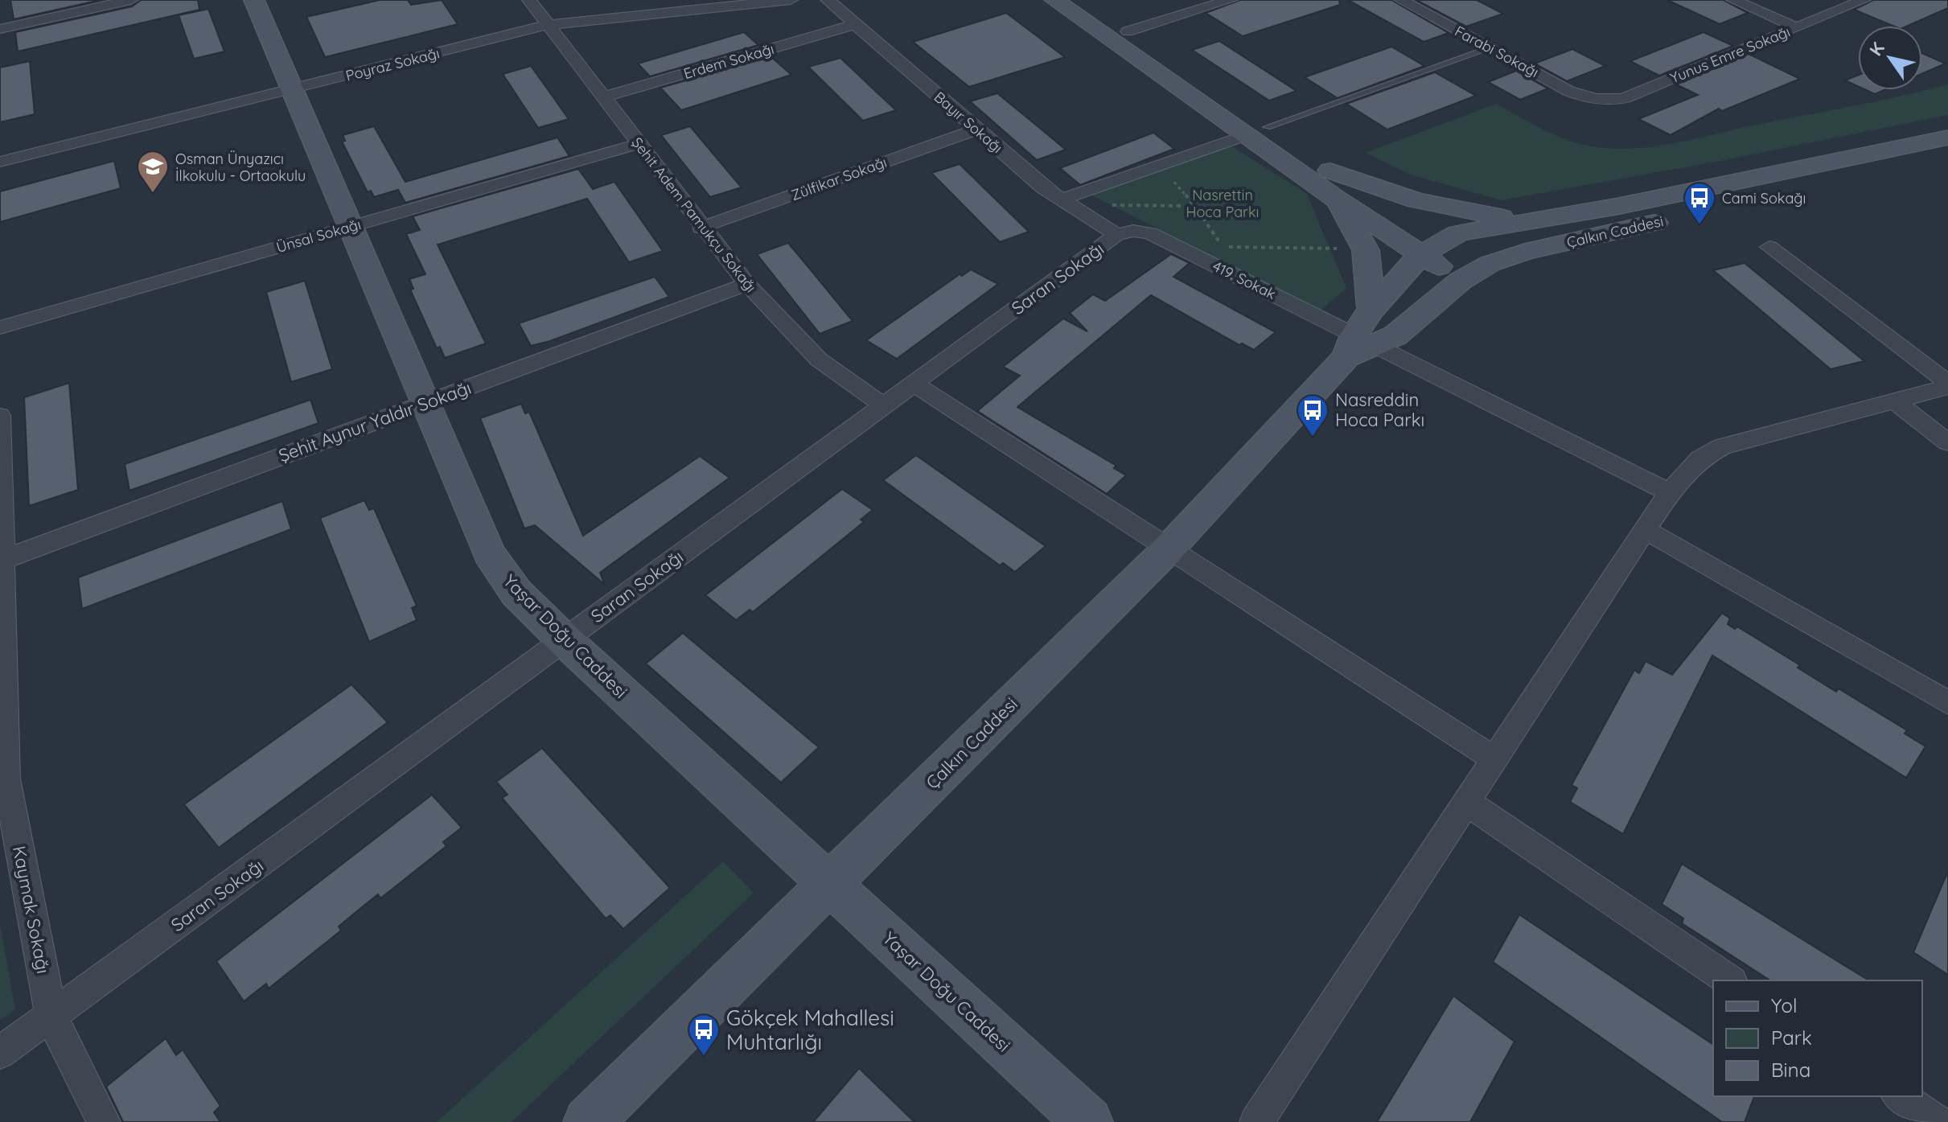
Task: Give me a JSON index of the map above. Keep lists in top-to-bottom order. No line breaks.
{"streets":{"main road":["Çalkın Caddesi","Yaşar Doğu Caddesi"],"street":["Farabi Sokağı","Yunus Emre Sokağı","Erdem Sokağı","Poyraz Sokağı","Bayır Sokağı","Zülfikar Sokağı","Şehit Adem Pamukçu Sokağı","Ünsal Sokağı","Saran Sokağı","419. Sokak","Şehit Aynur Yaldır Sokağı","Kaymak Sokağı"]},"crossings":[["Farabi Sokağı","Yunus Emre Sokağı"],["Erdem Sokağı","Bayır Sokağı"],["Erdem Sokağı","Şehit Adem Pamukçu Sokağı"],["Poyraz Sokağı","Şehit Adem Pamukçu Sokağı"],["Poyraz Sokağı","Yaşar Doğu Caddesi"],["Bayır Sokağı","Zülfikar Sokağı"],["Bayır Sokağı","Saran Sokağı"],["Bayır Sokağı","419. Sokak"],["Zülfikar Sokağı","Şehit Adem Pamukçu Sokağı"],["Şehit Adem Pamukçu Sokağı","Ünsal Sokağı"],["Şehit Adem Pamukçu Sokağı","Saran Sokağı"],["Şehit Adem Pamukçu Sokağı","Şehit Aynur Yaldır Sokağı"],["Çalkın Caddesi","419. Sokak"],["Çalkın Caddesi","Yaşar Doğu Caddesi"],["Ünsal Sokağı","Yaşar Doğu Caddesi"],["Saran Sokağı","419. Sokak"],["Saran Sokağı","Yaşar Doğu Caddesi"],["Saran Sokağı","Kaymak Sokağı"],["Şehit Aynur Yaldır Sokağı","Yaşar Doğu Caddesi"],["Şehit Aynur Yaldır Sokağı","Kaymak Sokağı"]],"parks":["Nasrettin Hoca Parkı"],"places":{"school or university":["Osman Ünyazıcı İlkokulu - Ortaokulu"],"bus stop":["Cami Sokağı","Nasreddin Hoca Parkı","Gökçek Mahallesi Muhtarlığı"]},"legend":["Yol","Park","Bina"],"north":"top left"}
